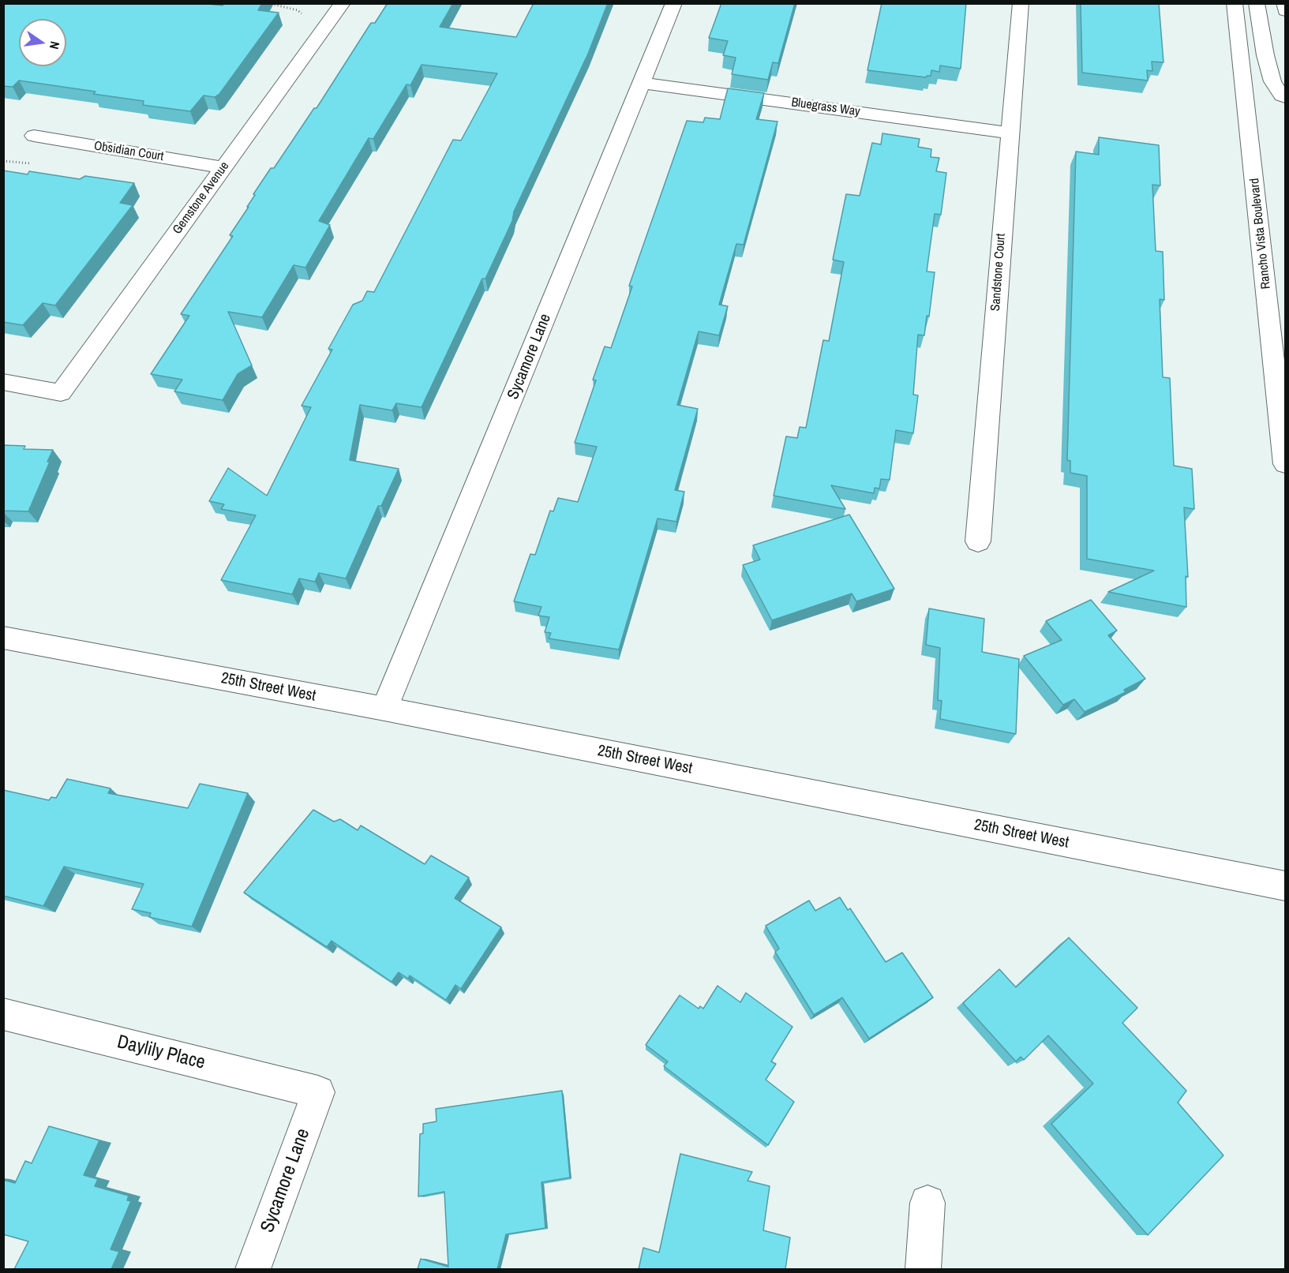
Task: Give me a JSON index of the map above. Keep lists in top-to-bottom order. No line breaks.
{"streets":{"street":["Bluegrass Way","Obsidian Court","Gemstone Avenue","Rancho Vista Boulevard","Sandstone Court","Sycamore Lane","25th Street West","Daylily Place"]},"crossings":[["Bluegrass Way","Sandstone Court"],["Bluegrass Way","Sycamore Lane"],["Obsidian Court","Gemstone Avenue"],["Sycamore Lane","25th Street West"],["Sycamore Lane","Daylily Place"]],"north":"right"}
